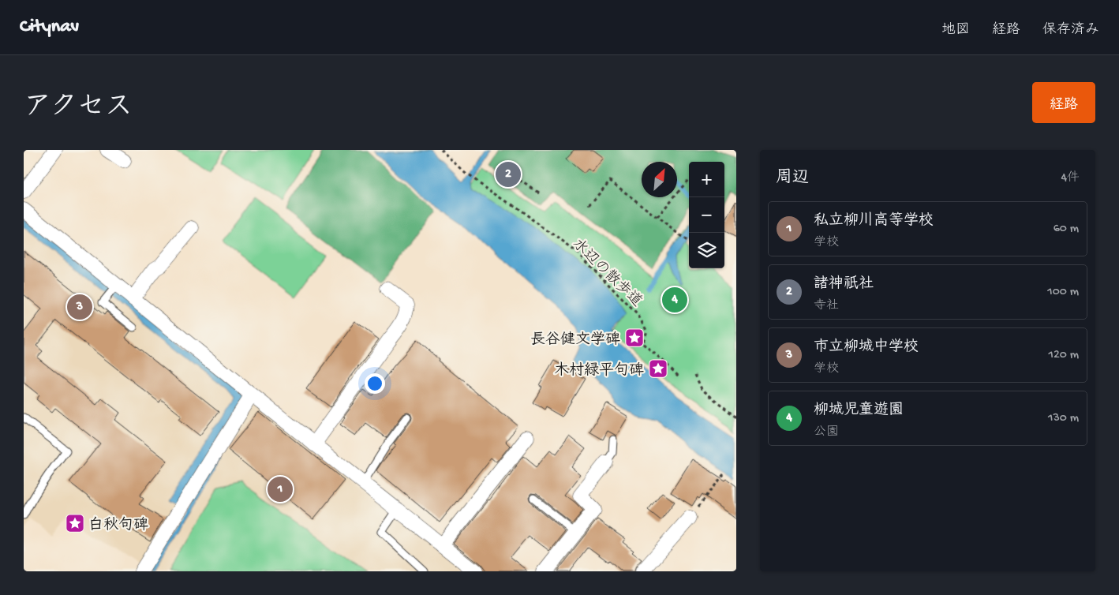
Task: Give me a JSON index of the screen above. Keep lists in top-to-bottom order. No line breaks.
{"streets":{"path":["水辺の散歩道"]},"places":{"place":["長谷健文学碑","木村緑平句碑","白秋句碑"]},"north":"top right","page":{"header":"Citynav","nav":["地図","経路","保存済み"],"title":"アクセス","buttons":"経路","heading":["周辺","4件"],"pins":["2","4","3","1"],"map_buttons":["+","−"],"list":[{"mark":"1","name":"私立柳川高等学校","note":"学校","value":"60 m"},{"mark":"2","name":"諸神祇社","note":"寺社","value":"100 m"},{"mark":"3","name":"市立柳城中学校","note":"学校","value":"120 m"},{"mark":"4","name":"柳城児童遊園","note":"公園","value":"130 m"}]}}
